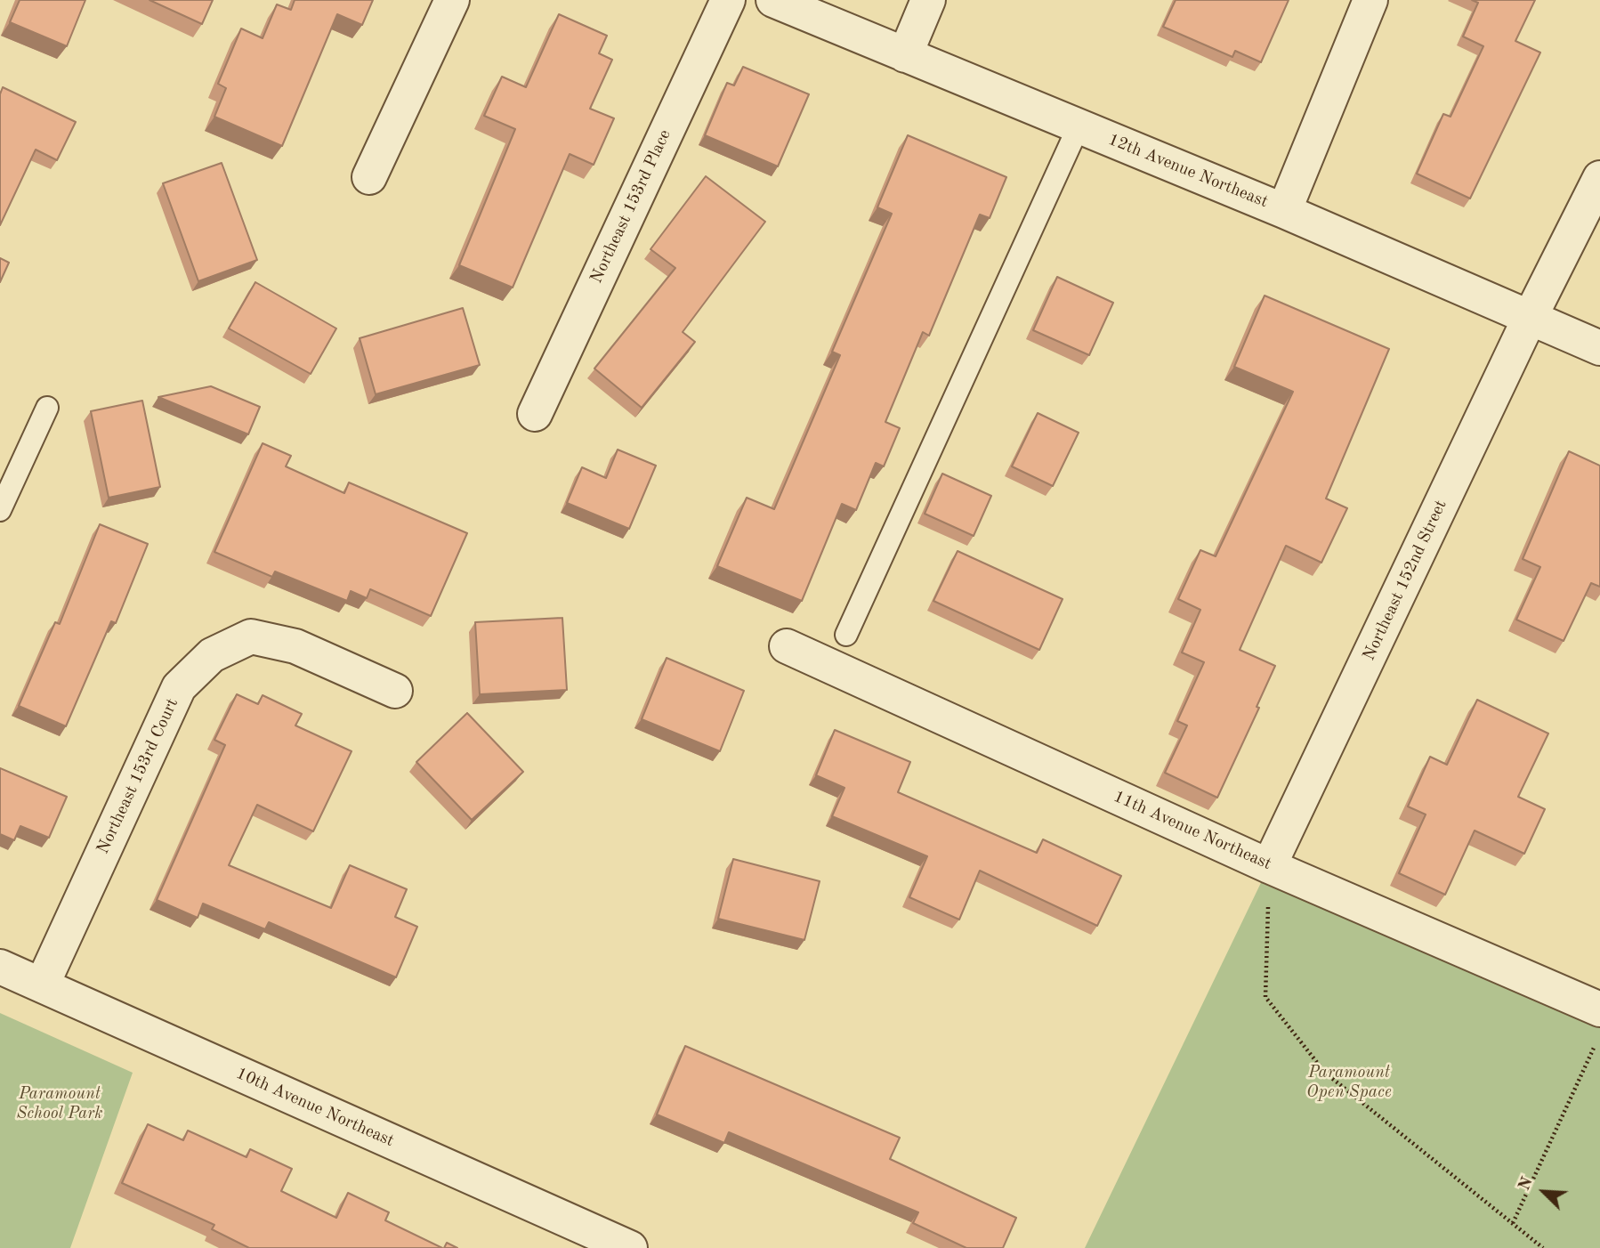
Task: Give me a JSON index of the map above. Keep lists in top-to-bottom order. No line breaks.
{"streets":{"street":["12th Avenue Northeast","Northeast 153rd Place","Northeast 152nd Street","Northeast 153rd Court","11th Avenue Northeast","10th Avenue Northeast"]},"crossings":[["12th Avenue Northeast","Northeast 152nd Street"],["Northeast 152nd Street","11th Avenue Northeast"],["Northeast 153rd Court","10th Avenue Northeast"]],"parks":["Paramount Open Space","Paramount School Park"],"north":"top left"}
